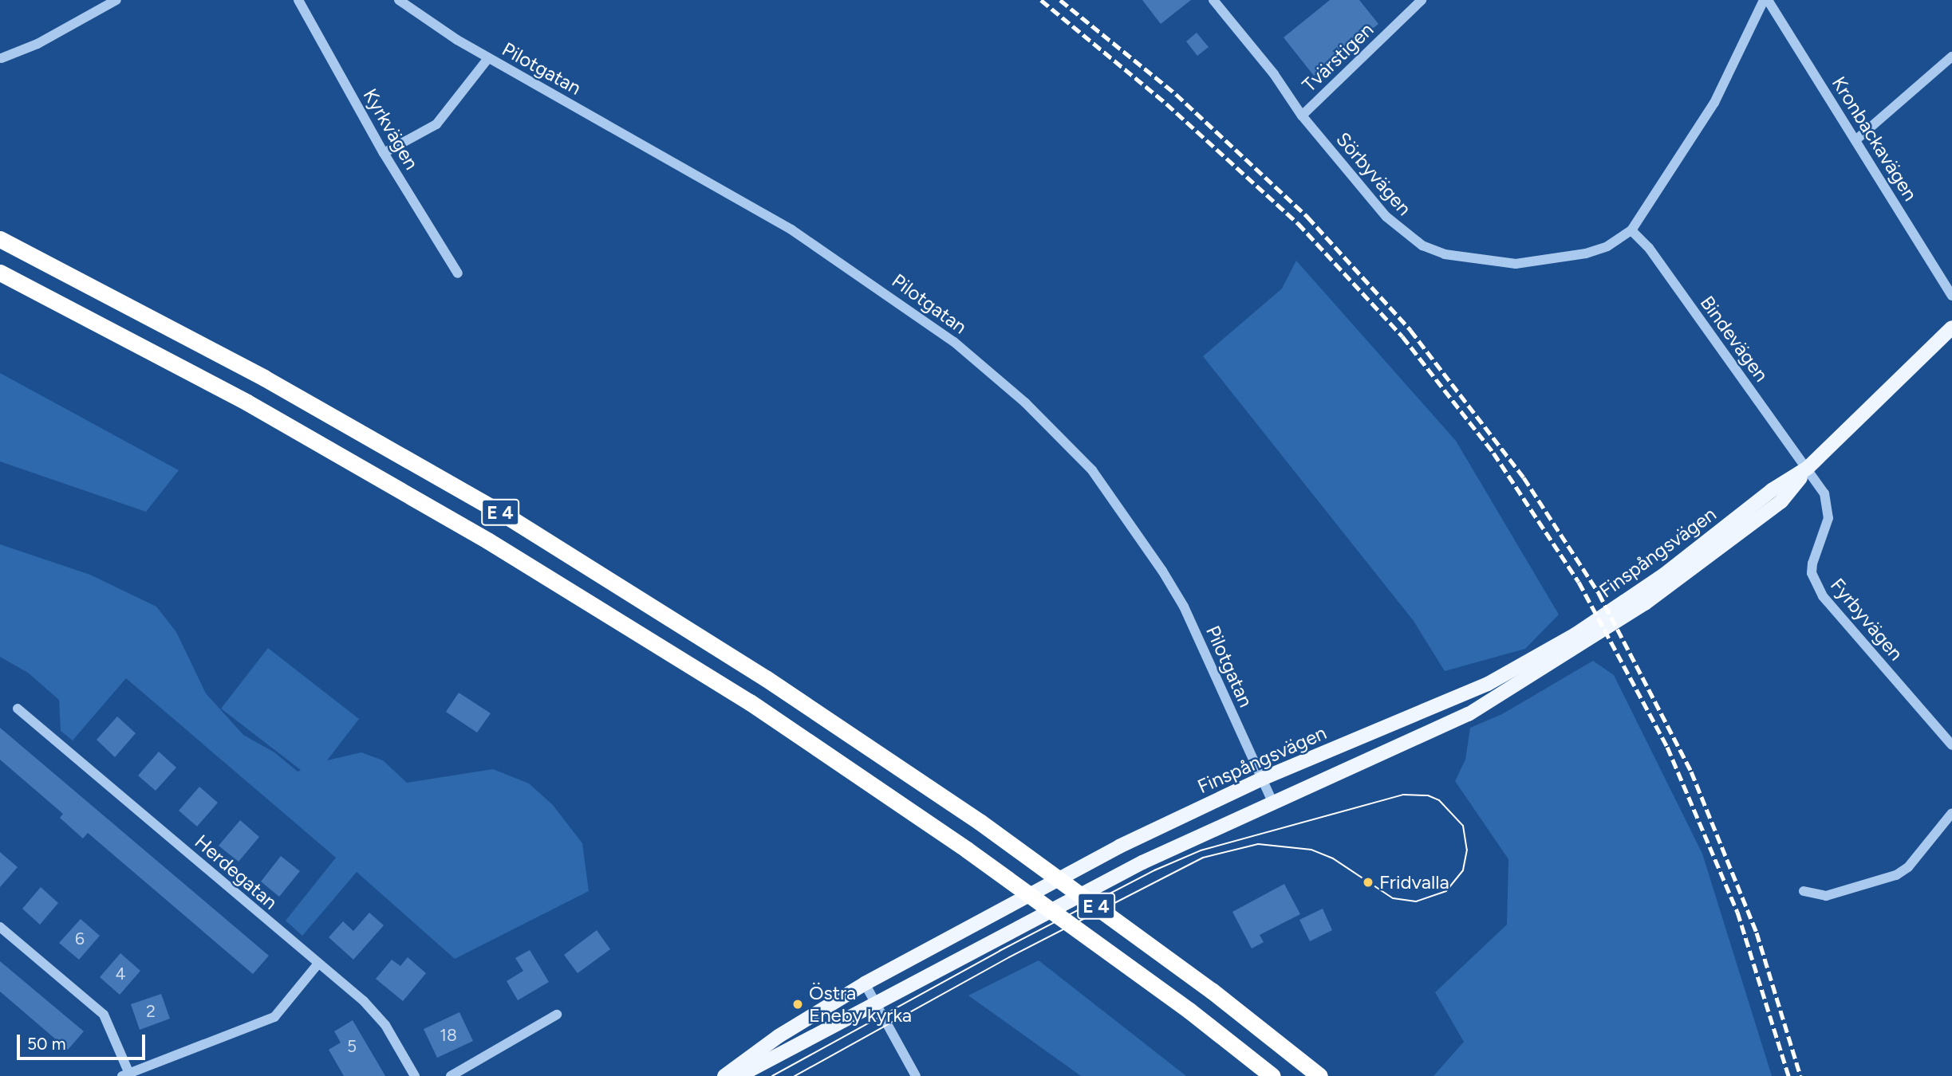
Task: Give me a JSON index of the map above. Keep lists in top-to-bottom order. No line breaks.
{"streets":{"highway":["E 4"],"main road":["Finspångsvägen"],"street":["Tvärstigen","Pilotgatan","Kyrkvägen","Kronbackavägen","Sörbyvägen","Bindevägen","Fyrbyvägen","Herdegatan"]},"crossings":[["Tvärstigen","Sörbyvägen"],["Pilotgatan","Finspångsvägen"],["Kronbackavägen","Sörbyvägen"],["Sörbyvägen","Bindevägen"],["Bindevägen","Finspångsvägen"],["Bindevägen","Fyrbyvägen"],["Finspångsvägen","Fyrbyvägen"]],"places":["Fridvalla","Östra Eneby kyrka"],"house_numbers":["6","4","2","18","5"],"scale_bar":"50 m"}
